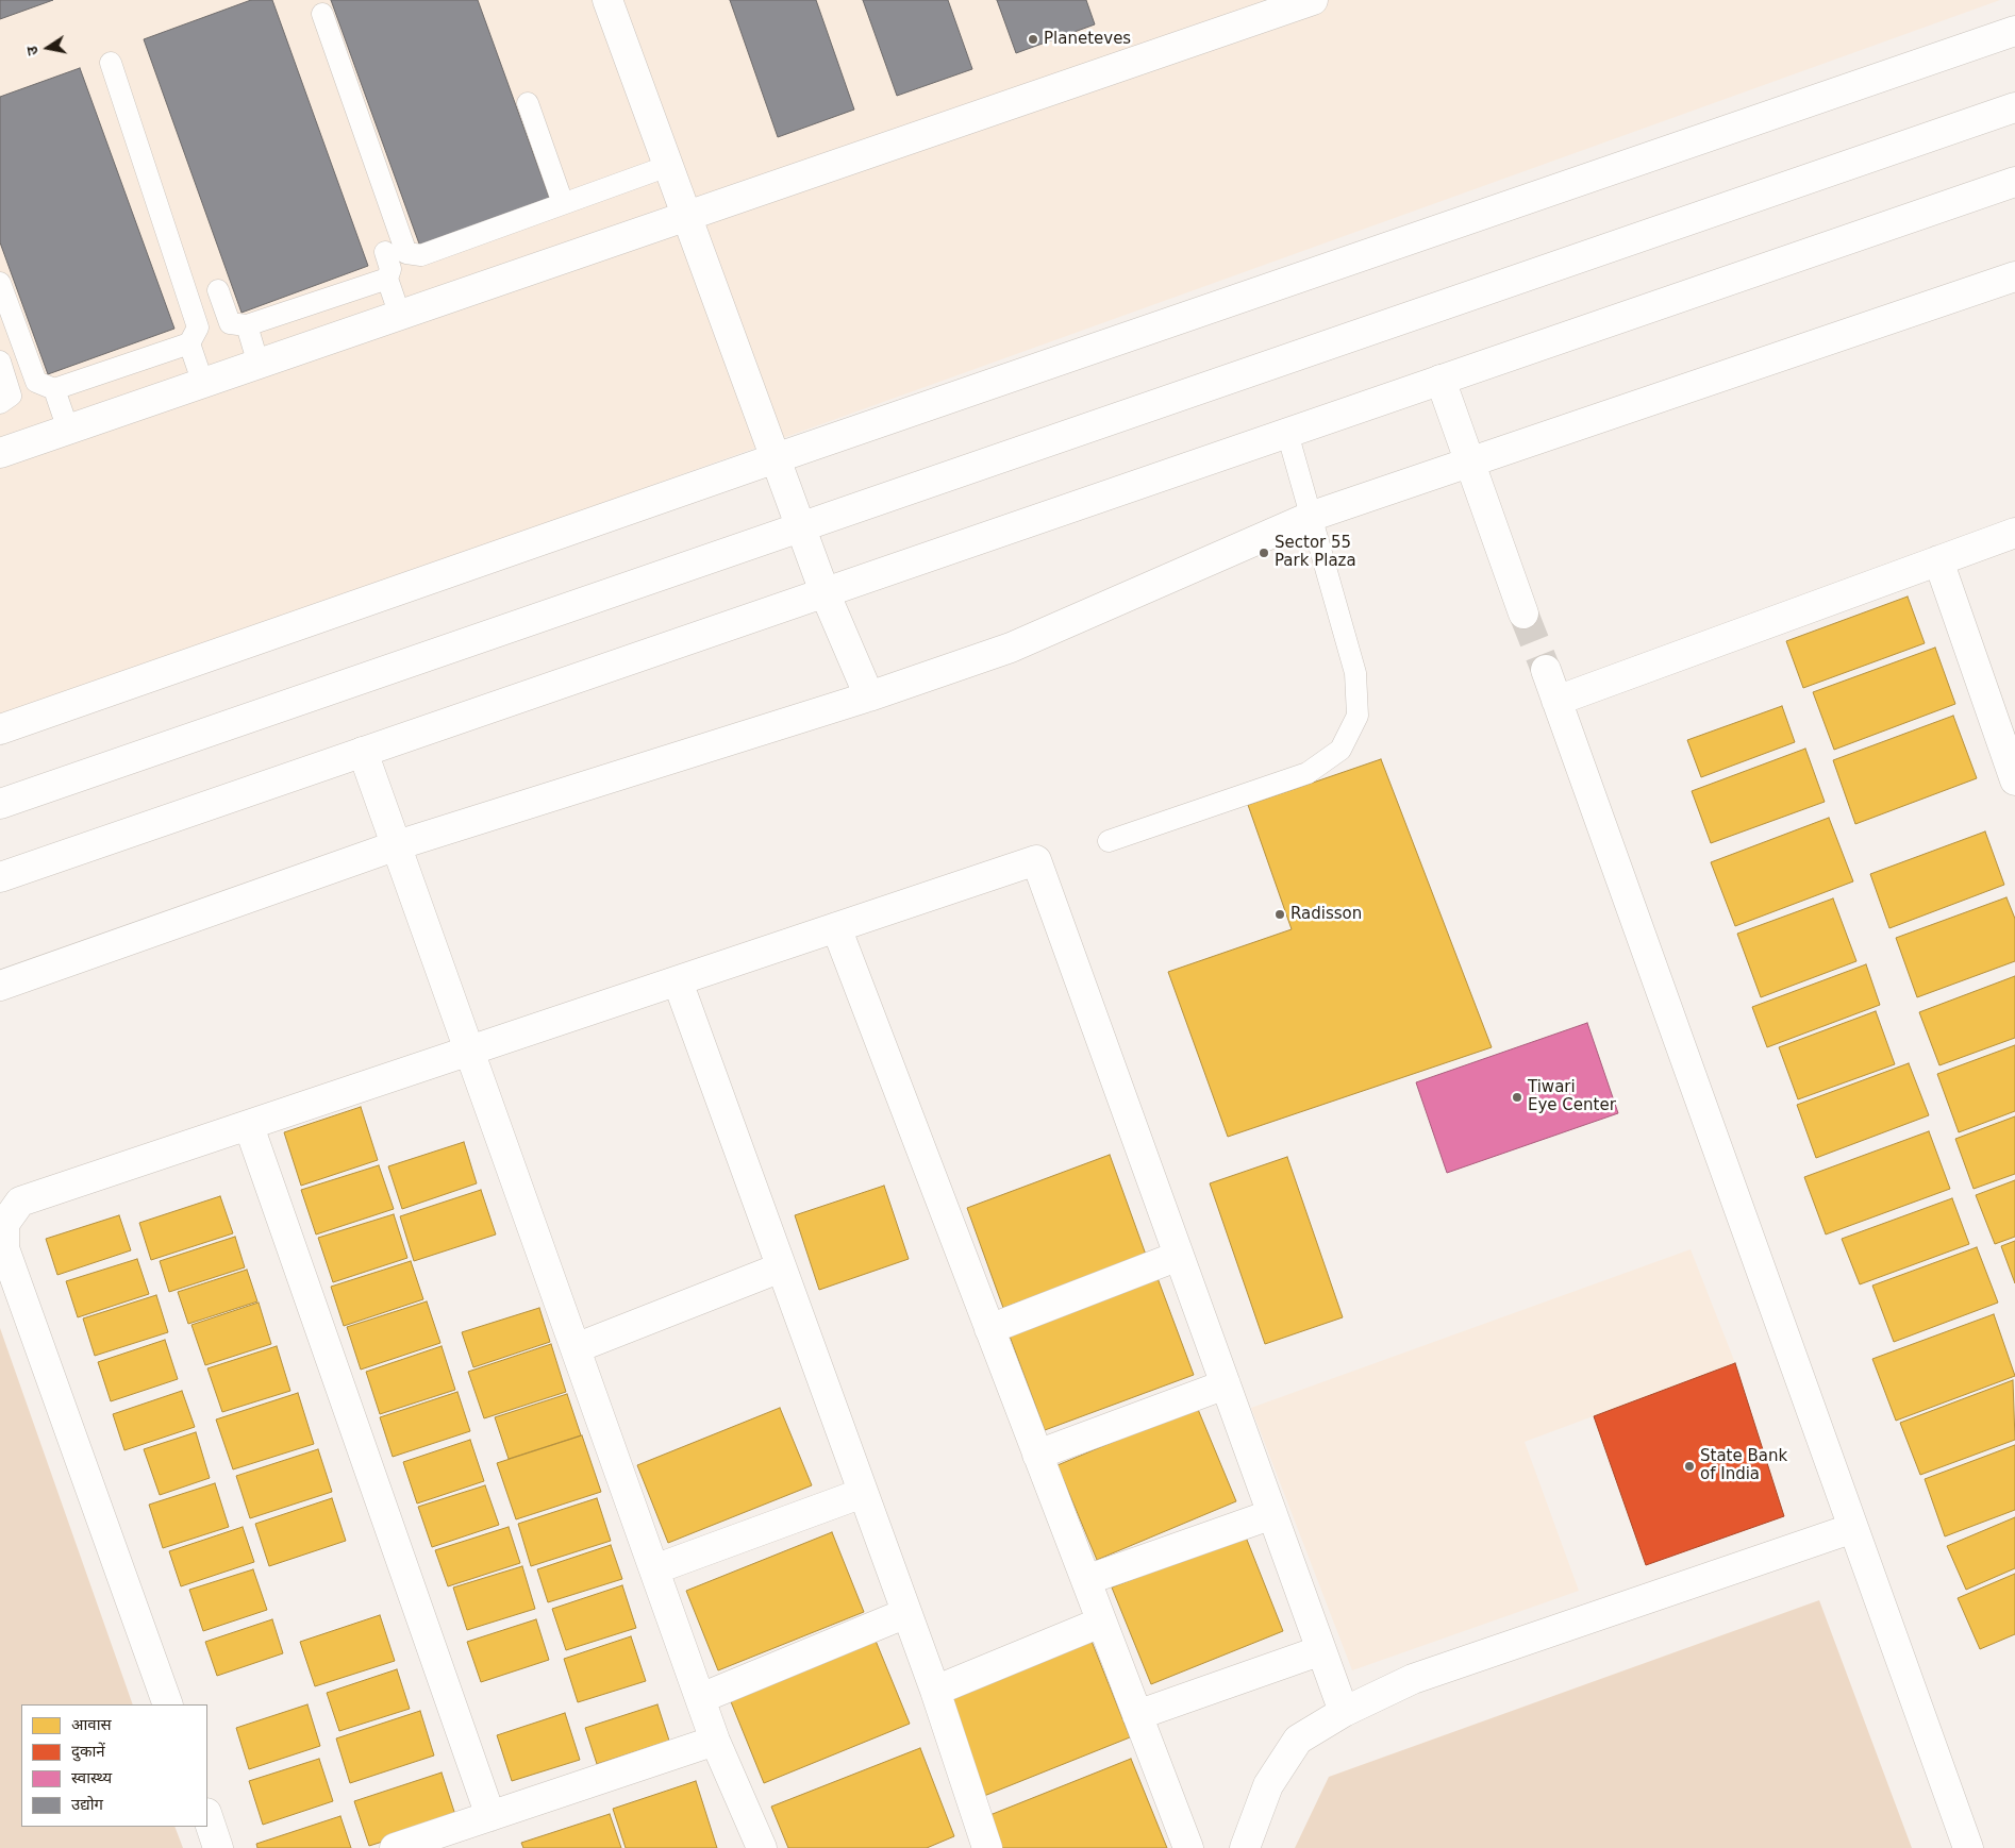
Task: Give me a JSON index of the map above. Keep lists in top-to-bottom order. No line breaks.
{"places":["Planeteves","Sector 55 Park Plaza","Radisson","Tiwari Eye Center","State Bank of India"],"legend":["आवास","दुकानें","स्वास्थ्य","उद्योग"],"north":"left"}
